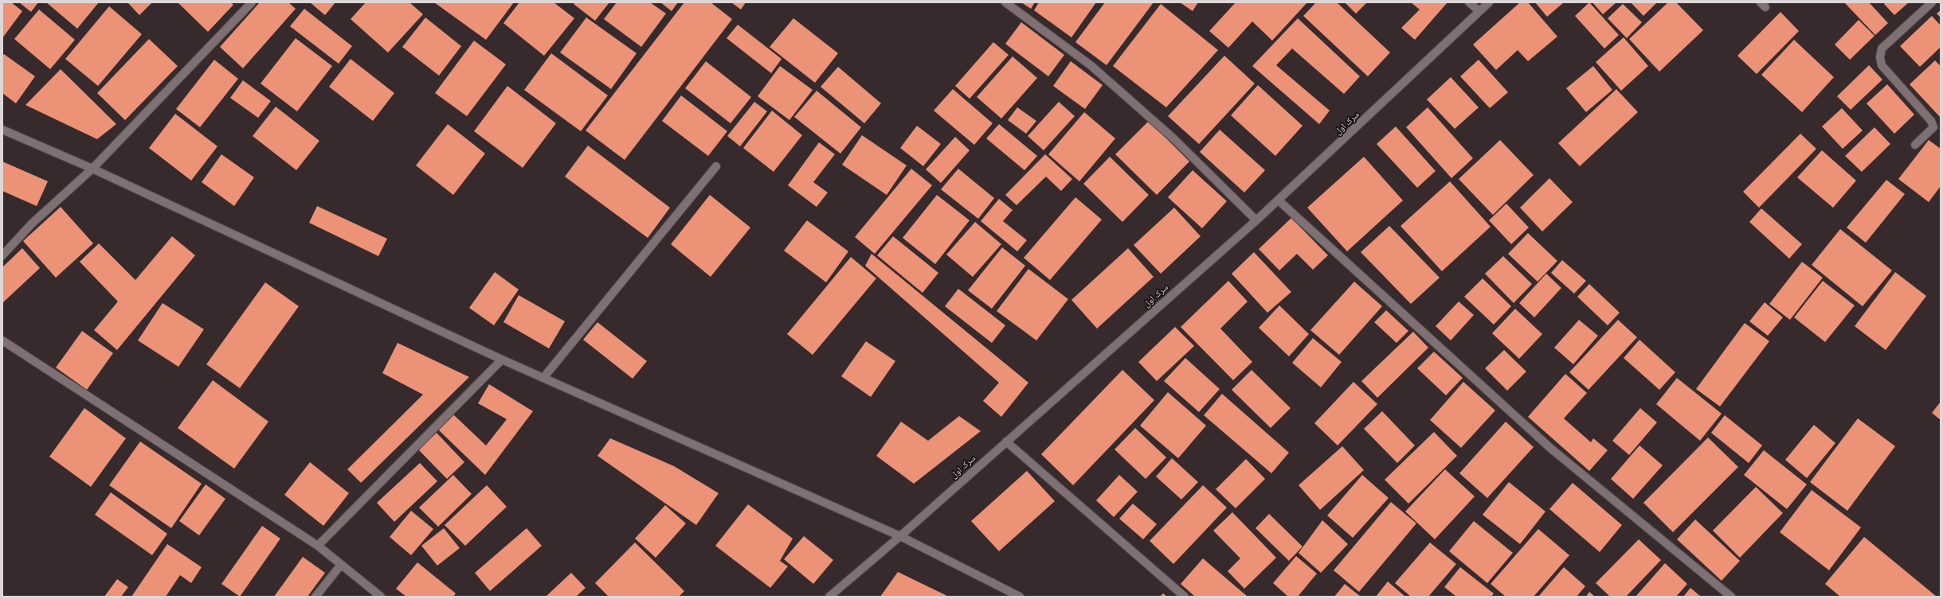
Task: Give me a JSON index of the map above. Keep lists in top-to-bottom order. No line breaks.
{"streets":{"street":["سرک اول"]}}
